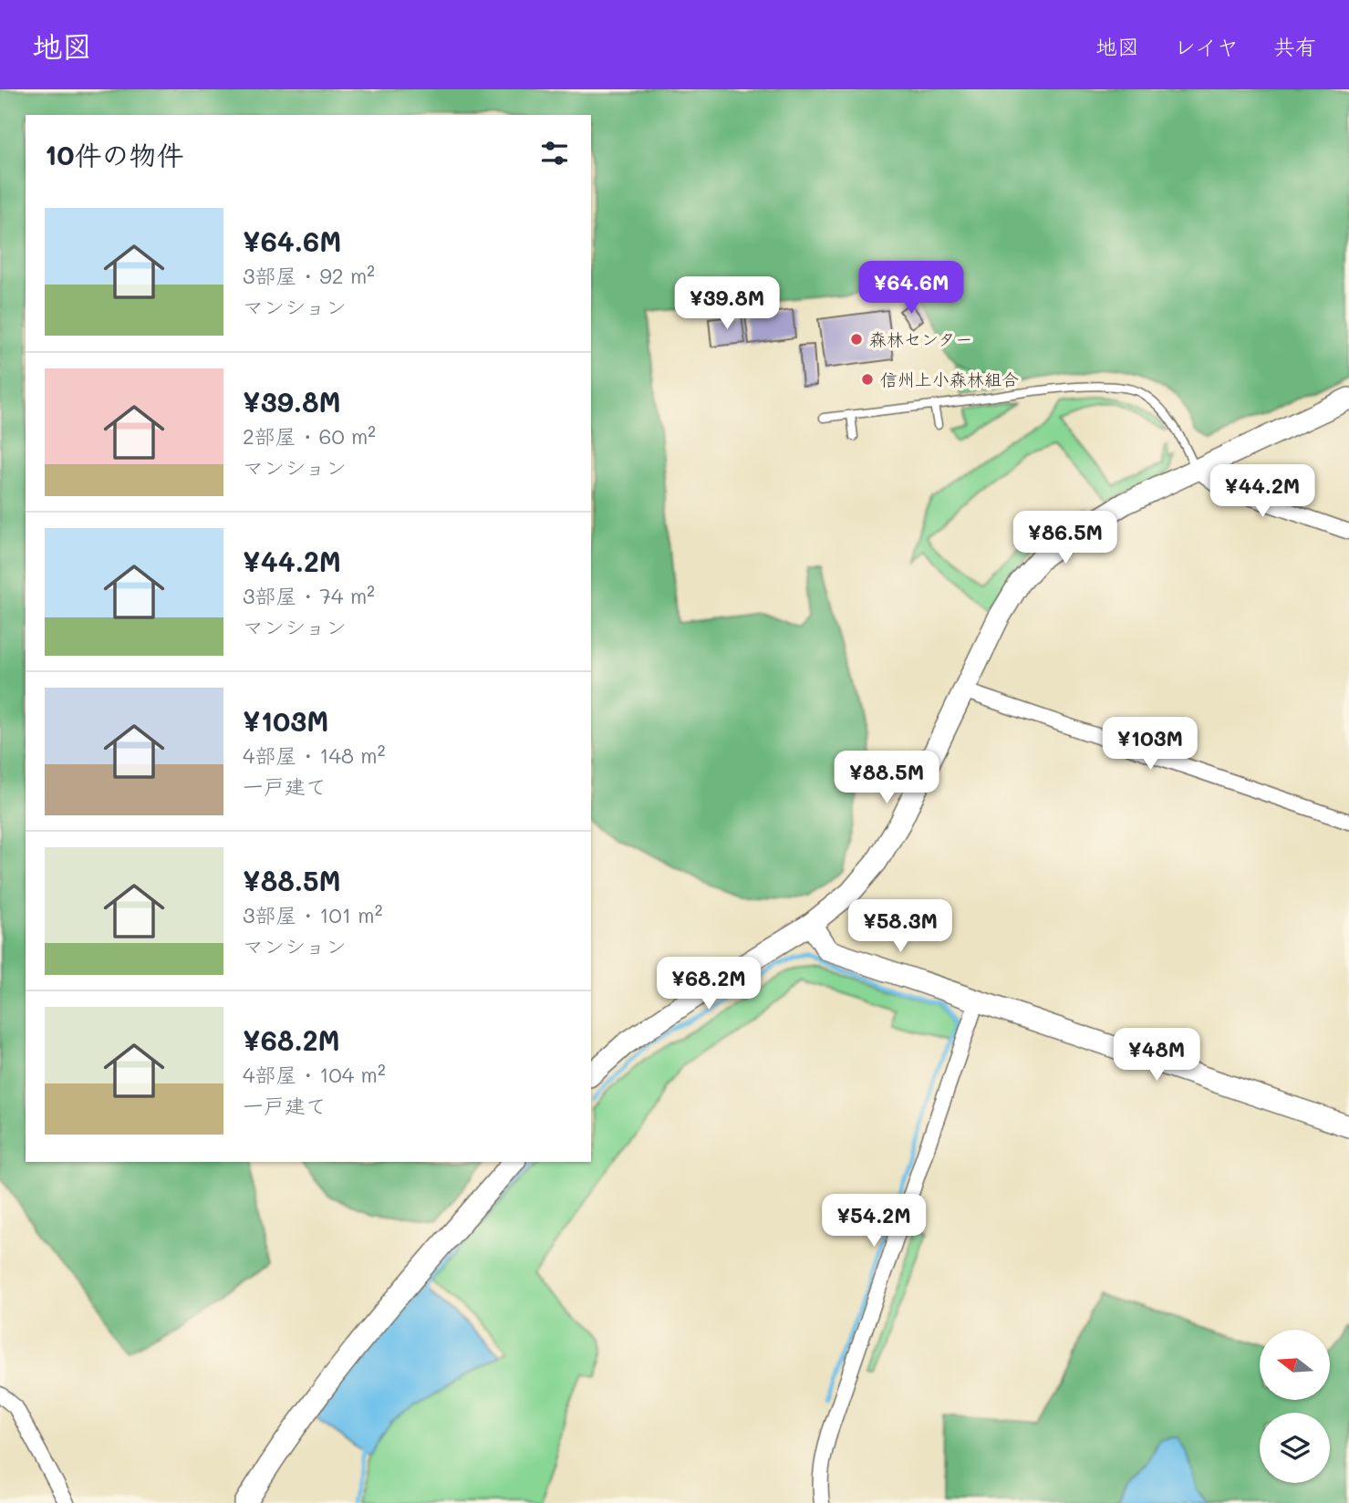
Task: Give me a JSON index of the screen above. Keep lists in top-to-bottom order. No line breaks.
{"places":["森林センター","信州上小森林組合"],"north":"left","page":{"header":"地図","nav":["地図","レイヤ","共有"],"heading":"10件の物件","list":[{"name":"¥64.6M","note":"3部屋 · 92 m² · マンション"},{"name":"¥39.8M","note":"2部屋 · 60 m² · マンション"},{"name":"¥44.2M","note":"3部屋 · 74 m² · マンション"},{"name":"¥103M","note":"4部屋 · 148 m² · 一戸建て"},{"name":"¥88.5M","note":"3部屋 · 101 m² · マンション"},{"name":"¥68.2M","note":"4部屋 · 104 m² · 一戸建て"}],"price":["¥64.6M","¥39.8M","¥44.2M","¥86.5M","¥103M","¥88.5M","¥58.3M","¥68.2M","¥48M","¥54.2M"]}}
